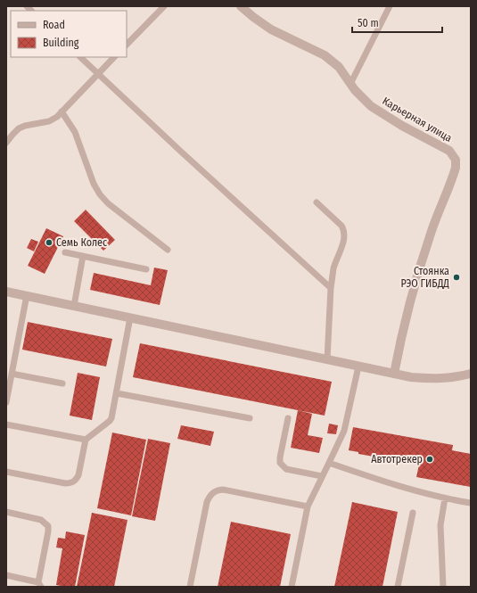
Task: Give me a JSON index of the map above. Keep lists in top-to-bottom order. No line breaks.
{"streets":{"street":["Карьерная улица"]},"places":["Семь Колес","Стоянка РЭО ГИБДД","Автотрекер"],"legend":["Road","Building"],"scale_bar":"50 m"}
